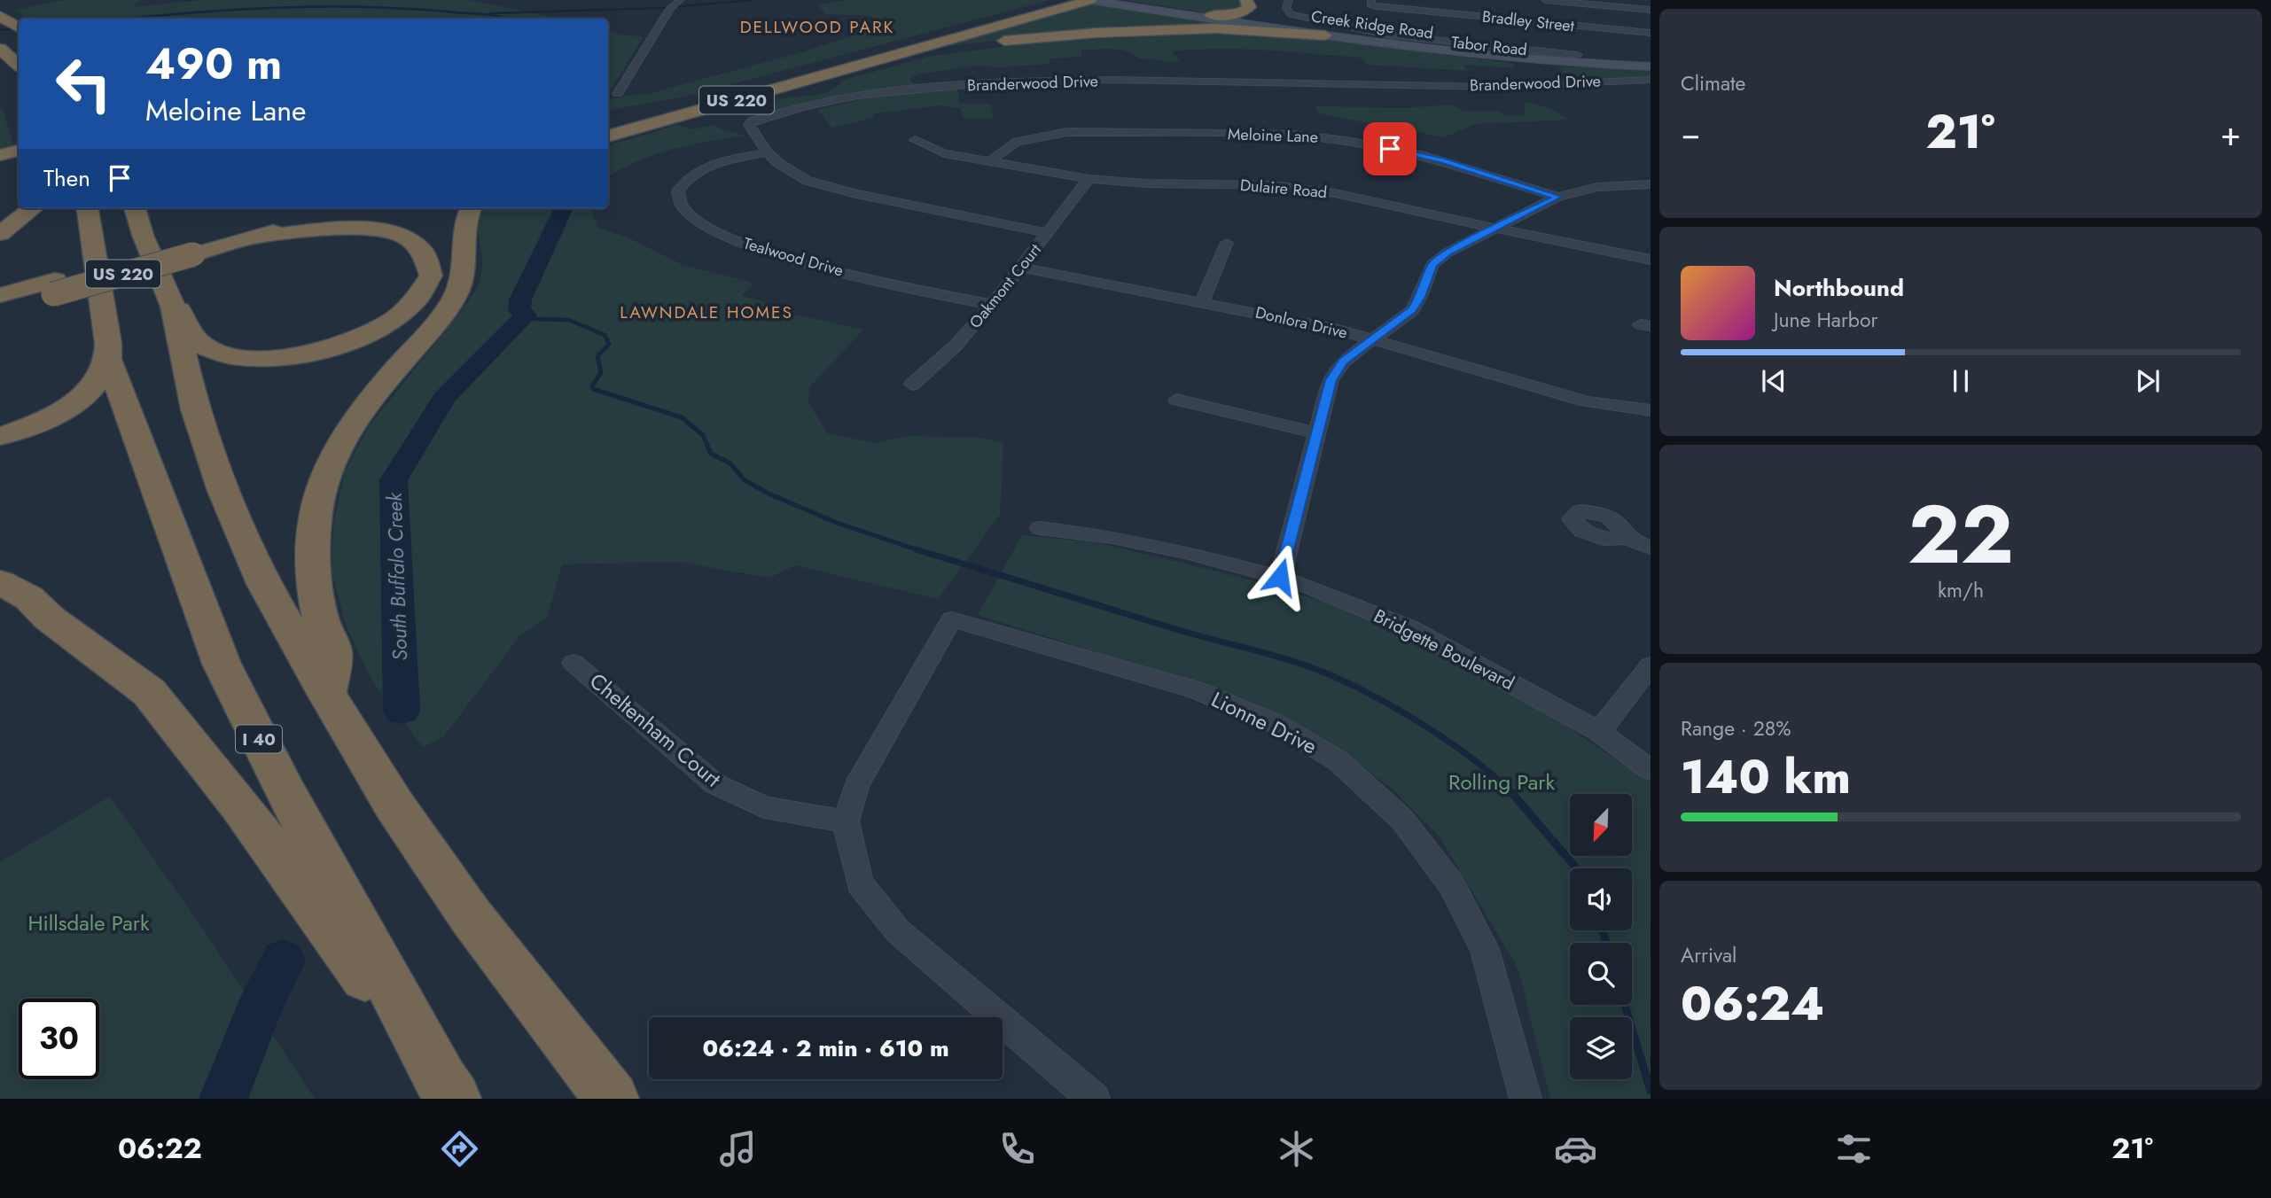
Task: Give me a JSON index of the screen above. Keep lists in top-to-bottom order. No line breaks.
{"streets":{"highway":["US 220","I 40"],"main road":["Creek Ridge Road"],"street":["Bradley Street","Tabor Road","Branderwood Drive","Meloine Lane","Dulaire Road","Tealwood Drive","Oakmont Court","Donlora Drive","Bridgette Boulevard","Lionne Drive","Cheltenham Court"]},"crossings":[["Creek Ridge Road","US 220"],["Branderwood Drive","Tealwood Drive"],["Branderwood Drive","Oakmont Court"],["Meloine Lane","Dulaire Road"],["Dulaire Road","Oakmont Court"],["Tealwood Drive","Oakmont Court"],["Oakmont Court","Donlora Drive"],["Lionne Drive","Cheltenham Court"]],"districts":["DELLWOOD PARK","LAWNDALE HOMES"],"water":["South Buffalo Creek"],"parks":["Rolling Park","Hillsdale Park"],"north":"bottom left","page":{"tile":["Climate",["22","km/h"],["Range · 28%","140 km"],["Arrival","06:24"]],"turn":["490 m","Meloine Lane"],"heat":["−","21°","+"],"then":"Then","song":["Northbound","June Harbor"],"limit":"30","trip":"06:24 · 2 min · 610 m","tabs":["06:22","21°"]}}
